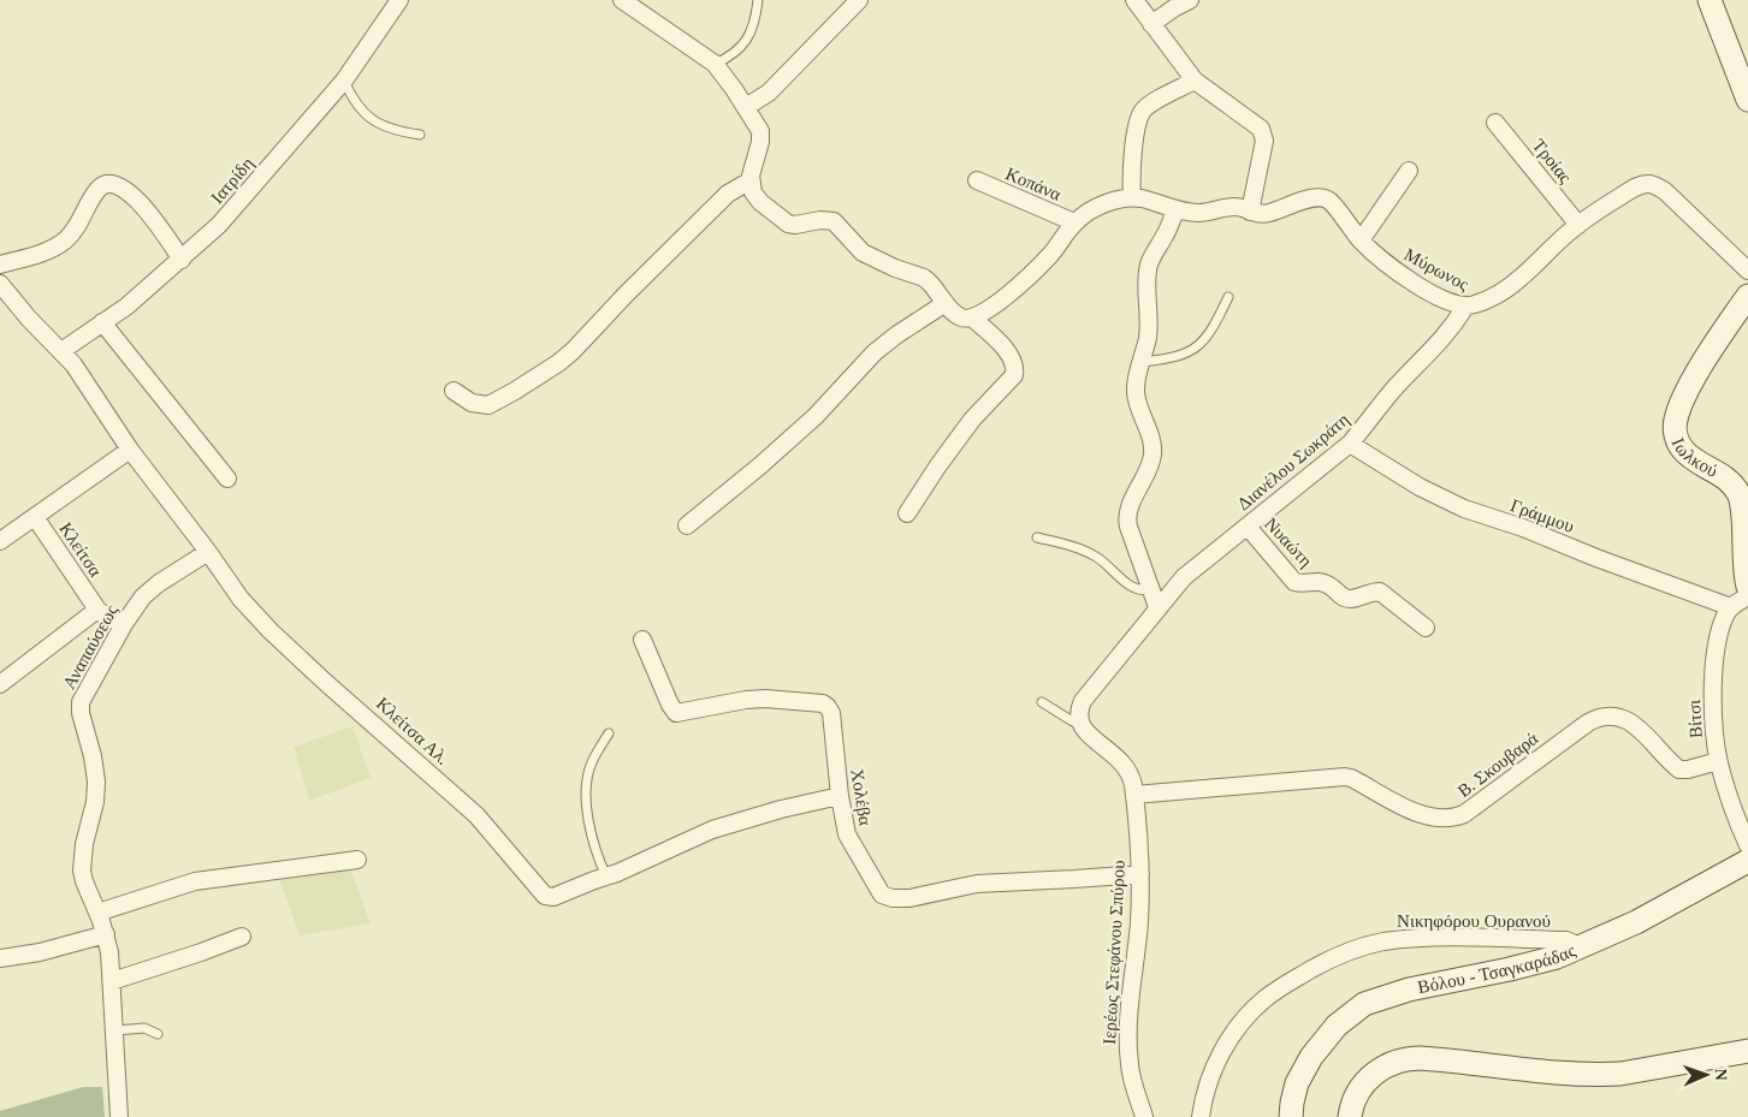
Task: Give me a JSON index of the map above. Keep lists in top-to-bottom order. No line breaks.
{"streets":{"main road":["Ιωλκού","Βόλου - Τσαγκαράδας"],"street":["Τροίας","Ιατρίδη","Κοπάνα","Μύρωνος","Διανέλου Σωκράτη","Γράμμου","Νυαώτη","Κλείτσα","Αναπαύσεως","Βίτσι","Κλείτσα Αλ.","Β. Σκουβαρά","Χολέβα","Νικηφόρου Ουρανού","Ιερέως Στεφάνου Σπύρου"]},"crossings":[["Τροίας","Μύρωνος"],["Ιατρίδη","Κλείτσα Αλ."],["Μύρωνος","Διανέλου Σωκράτη"],["Διανέλου Σωκράτη","Γράμμου"],["Διανέλου Σωκράτη","Νυαώτη"],["Γράμμου","Βίτσι"],["Κλείτσα","Αναπαύσεως"],["Αναπαύσεως","Κλείτσα Αλ."],["Βίτσι","Β. Σκουβαρά"],["Κλείτσα Αλ.","Χολέβα"],["Β. Σκουβαρά","Ιερέως Στεφάνου Σπύρου"],["Χολέβα","Ιερέως Στεφάνου Σπύρου"],["Νικηφόρου Ουρανού","Βόλου - Τσαγκαράδας"]],"north":"right"}
